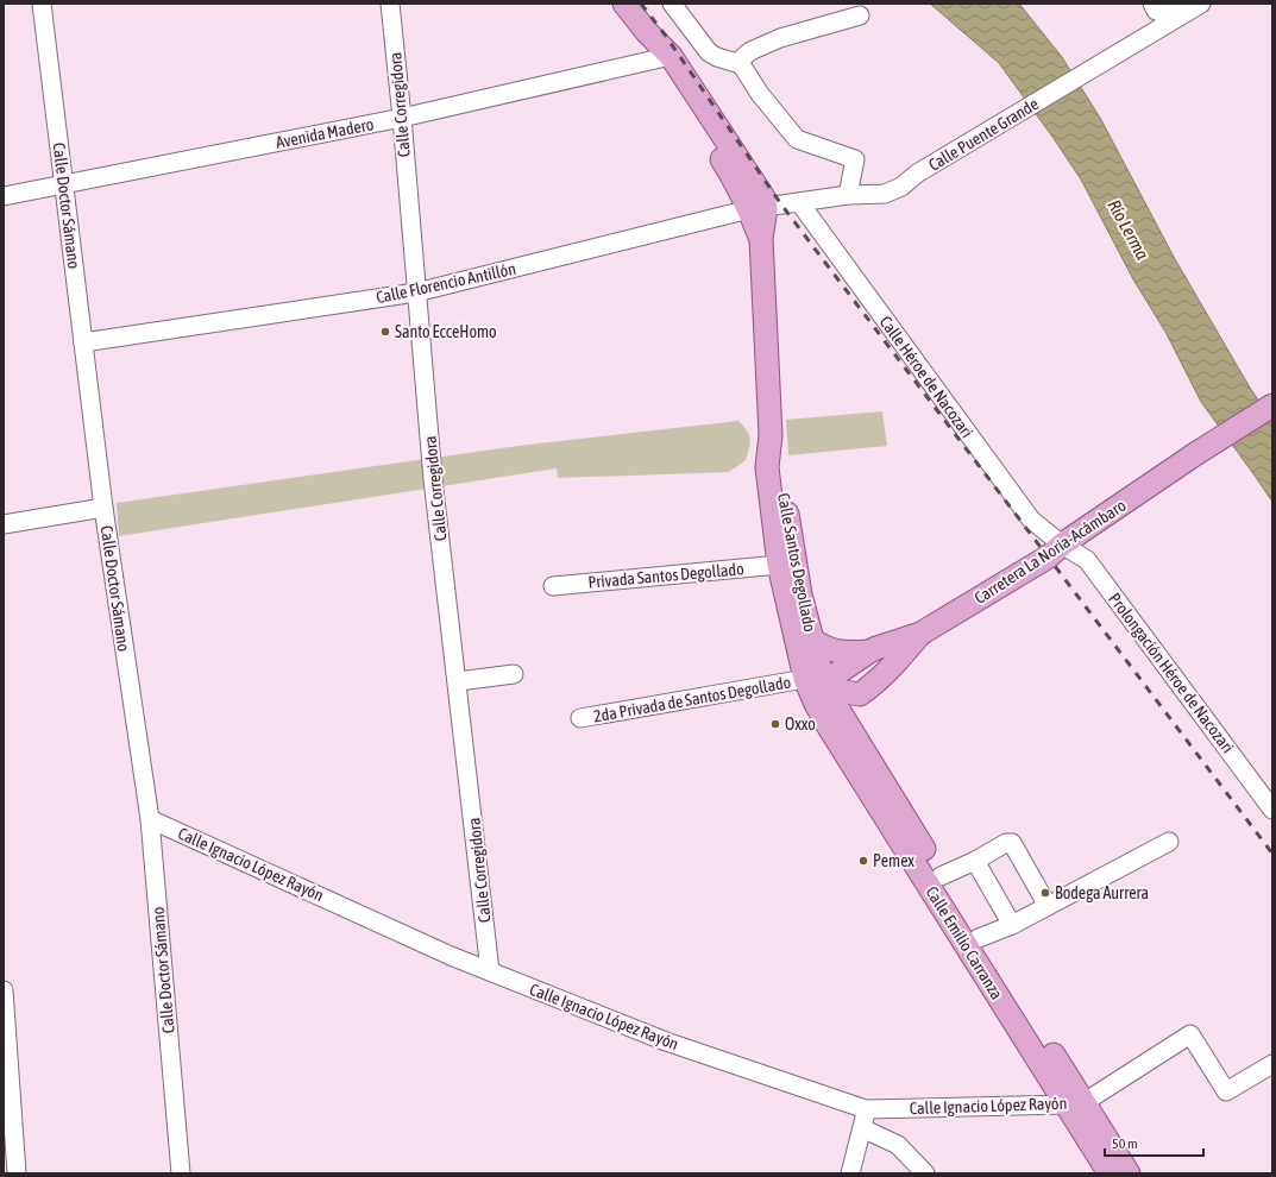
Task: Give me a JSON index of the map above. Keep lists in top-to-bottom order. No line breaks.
{"streets":{"main road":["Carretera La Noria-Acámbaro","Calle Santos Degollado","Calle Emilio Carranza"],"street":["Calle Corregidora","Avenida Madero","Calle Puente Grande","Calle Doctor Sámano","Calle Florencio Antillón","Calle Héroe de Nacozari","Privada Santos Degollado","Prolongación Héroe de Nacozari","2da Privada de Santos Degollado","Calle Ignacio López Rayón"]},"crossings":[["Calle Corregidora","Avenida Madero"],["Calle Corregidora","Calle Florencio Antillón"],["Calle Corregidora","Calle Ignacio López Rayón"],["Avenida Madero","Calle Doctor Sámano"],["Calle Puente Grande","Calle Florencio Antillón"],["Calle Puente Grande","Calle Héroe de Nacozari"],["Calle Puente Grande","Calle Santos Degollado"],["Calle Doctor Sámano","Calle Florencio Antillón"],["Calle Doctor Sámano","Calle Ignacio López Rayón"],["Calle Florencio Antillón","Calle Santos Degollado"],["Calle Héroe de Nacozari","Carretera La Noria-Acámbaro"],["Calle Héroe de Nacozari","Prolongación Héroe de Nacozari"],["Carretera La Noria-Acámbaro","Calle Santos Degollado"],["Carretera La Noria-Acámbaro","Prolongación Héroe de Nacozari"],["Carretera La Noria-Acámbaro","2da Privada de Santos Degollado"],["Carretera La Noria-Acámbaro","Calle Emilio Carranza"],["Calle Santos Degollado","Privada Santos Degollado"],["Calle Santos Degollado","2da Privada de Santos Degollado"],["Calle Santos Degollado","Calle Emilio Carranza"],["2da Privada de Santos Degollado","Calle Emilio Carranza"],["Calle Ignacio López Rayón","Calle Emilio Carranza"]],"water":["Río Lerma"],"places":["Santo EcceHomo","Oxxo","Pemex","Bodega Aurrera"],"scale_bar":"50 m"}
